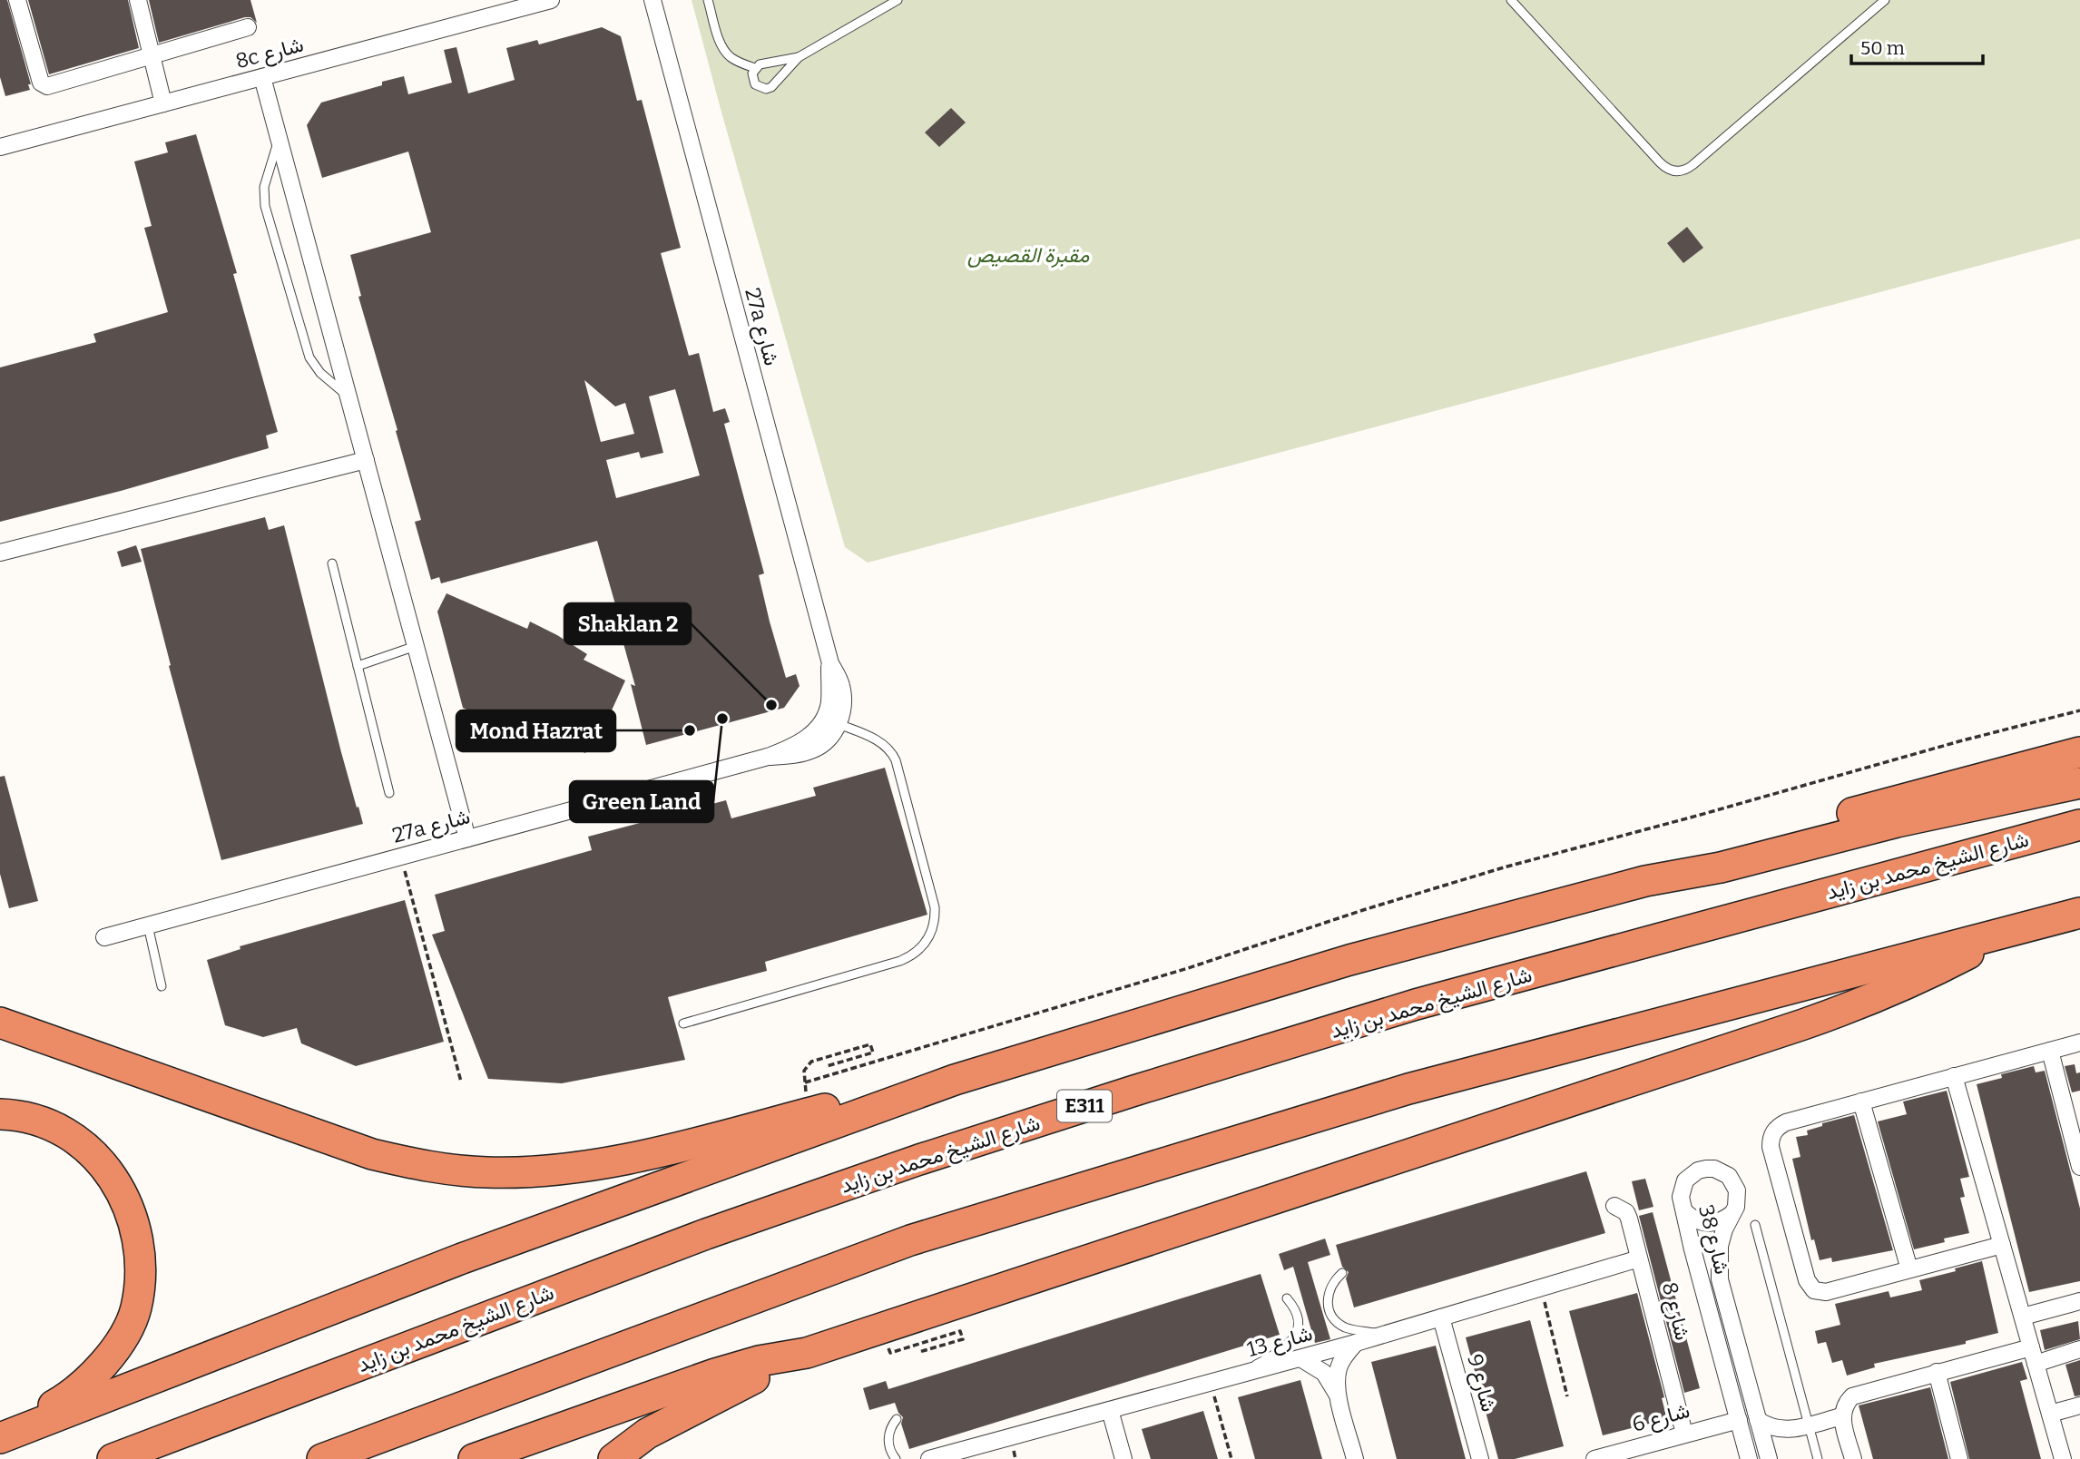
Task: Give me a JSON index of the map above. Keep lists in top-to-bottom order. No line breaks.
{"streets":{"highway":["شارع الشيخ محمد بن زايد","E311"],"street":["8c شارع","27a شارع","شارع 38","شارع 8","شارع 13","شارع 9","شارع 6"]},"crossings":[["شارع 38","شارع 6"],["شارع 8","شارع 13"],["شارع 8","شارع 6"],["شارع 13","شارع 9"]],"parks":["مقبرة القصيص"],"places":["Shaklan 2","Green Land","Mond Hazrat"],"scale_bar":"50 m"}
